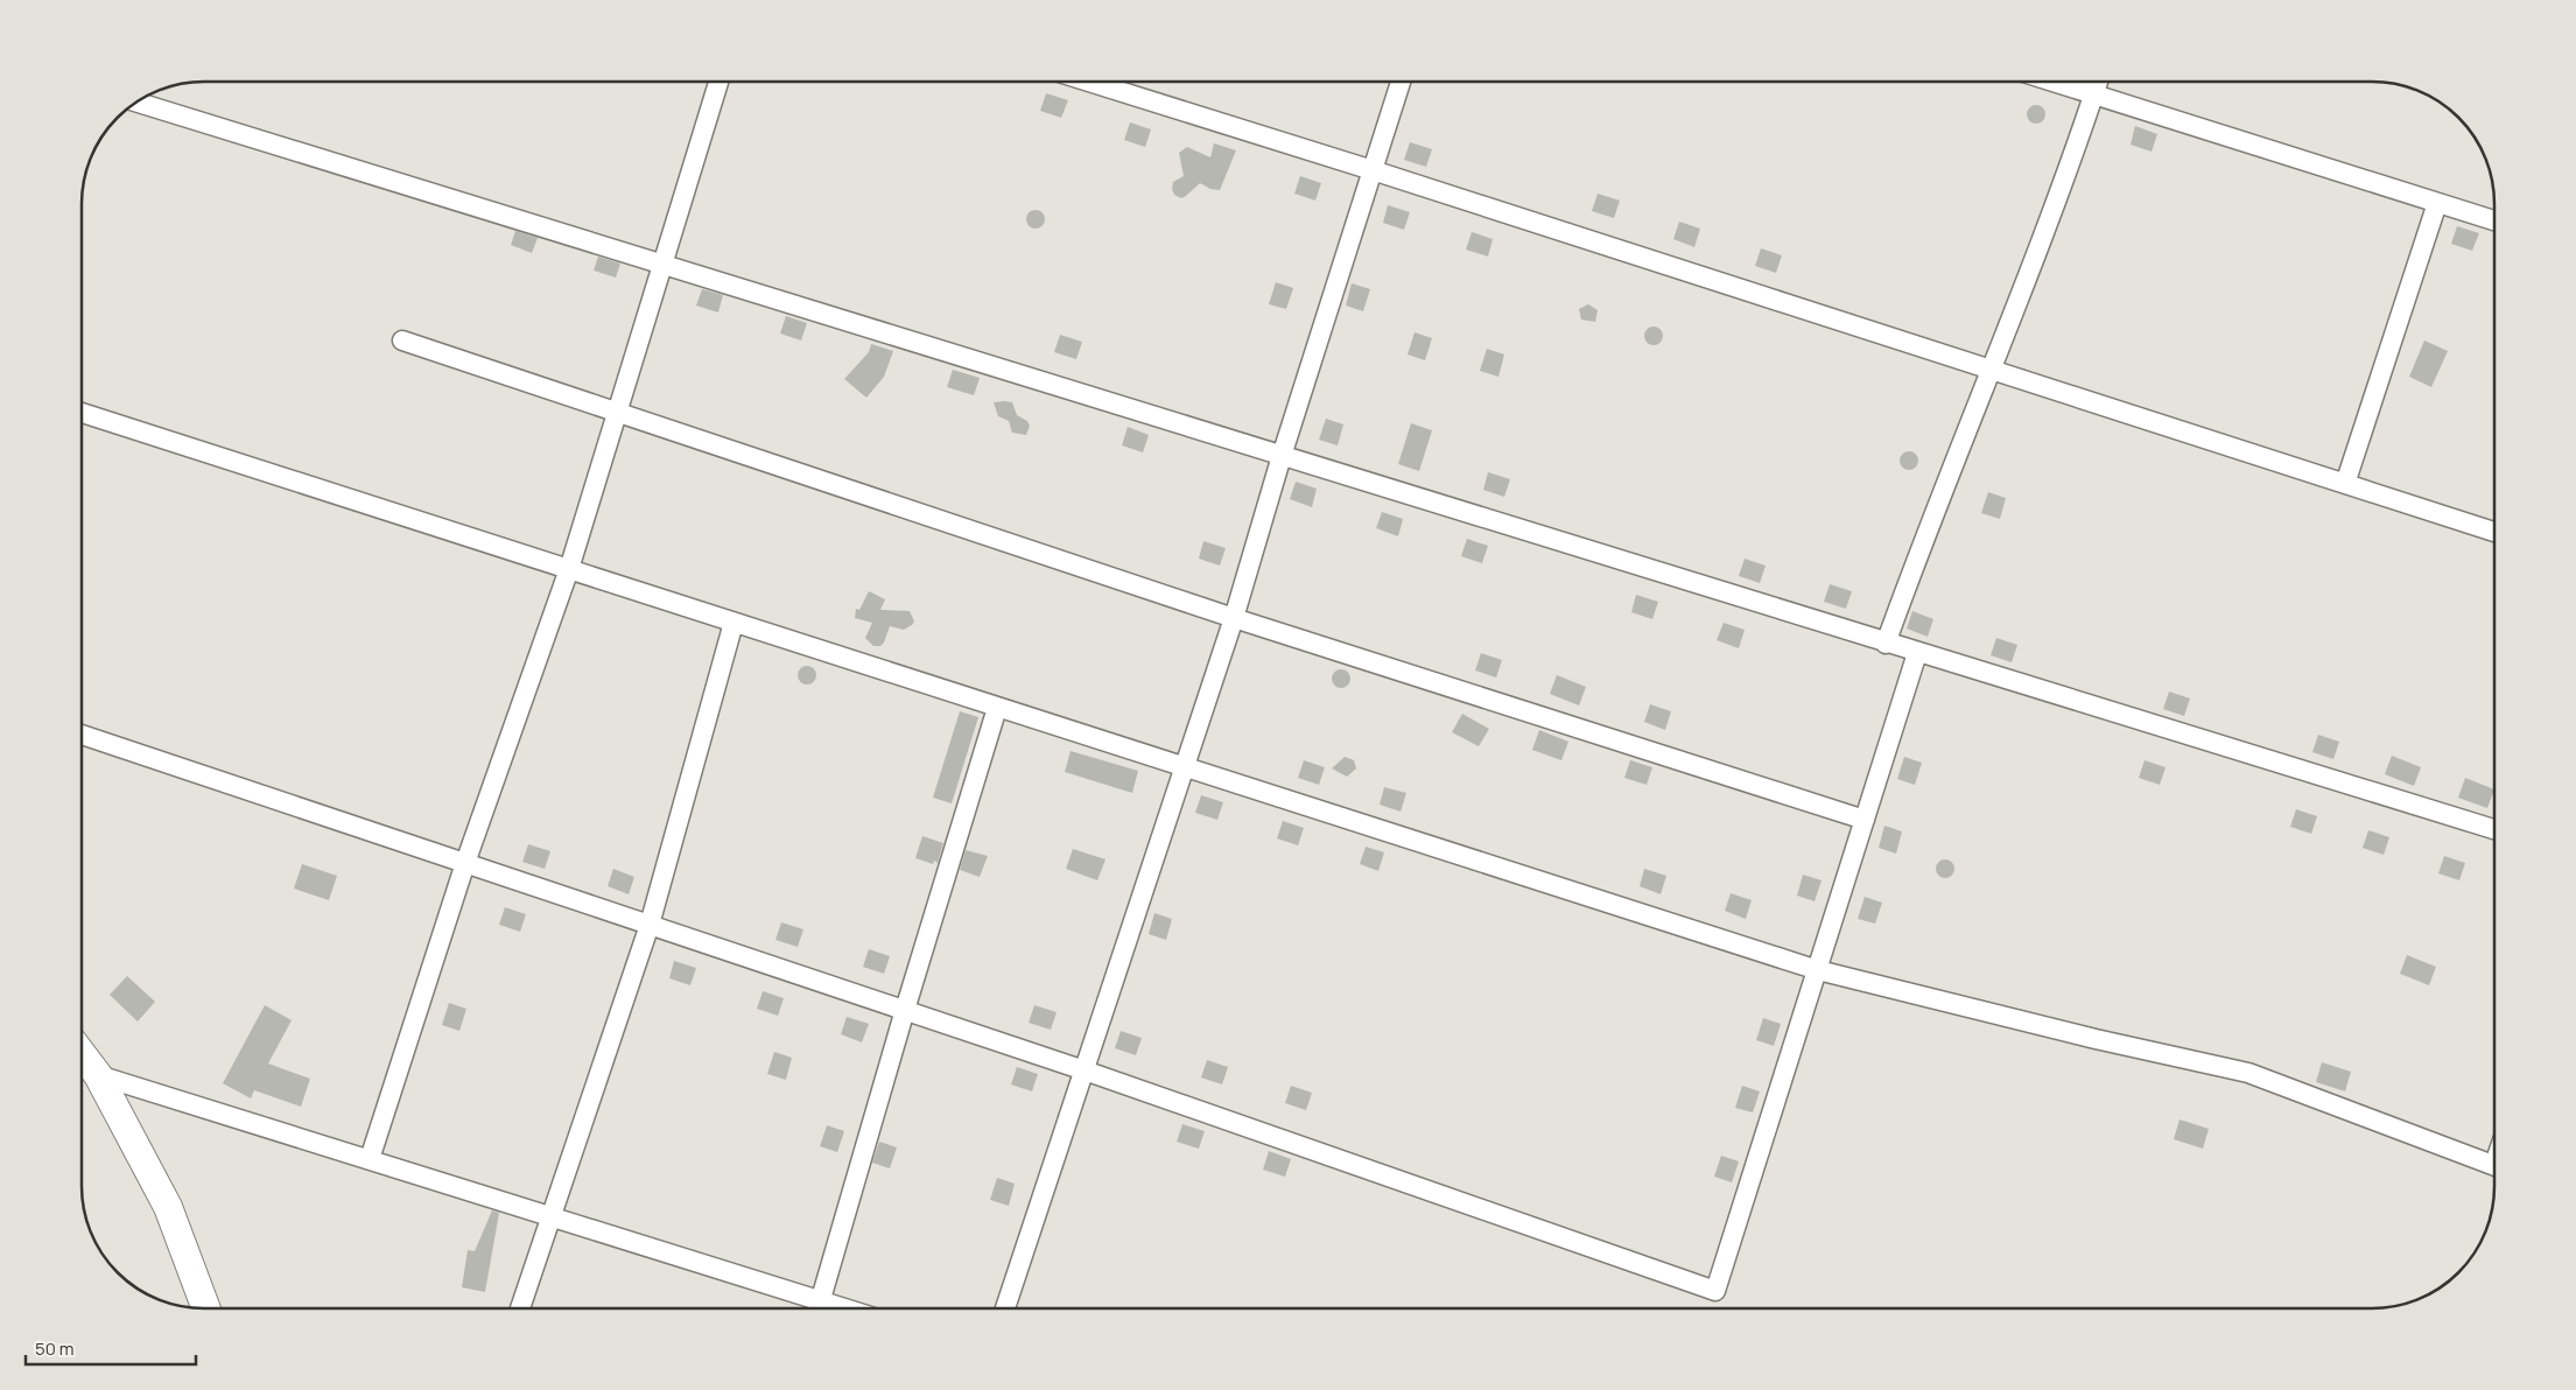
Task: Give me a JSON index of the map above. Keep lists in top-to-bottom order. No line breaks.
{"scale_bar":"50 m"}
